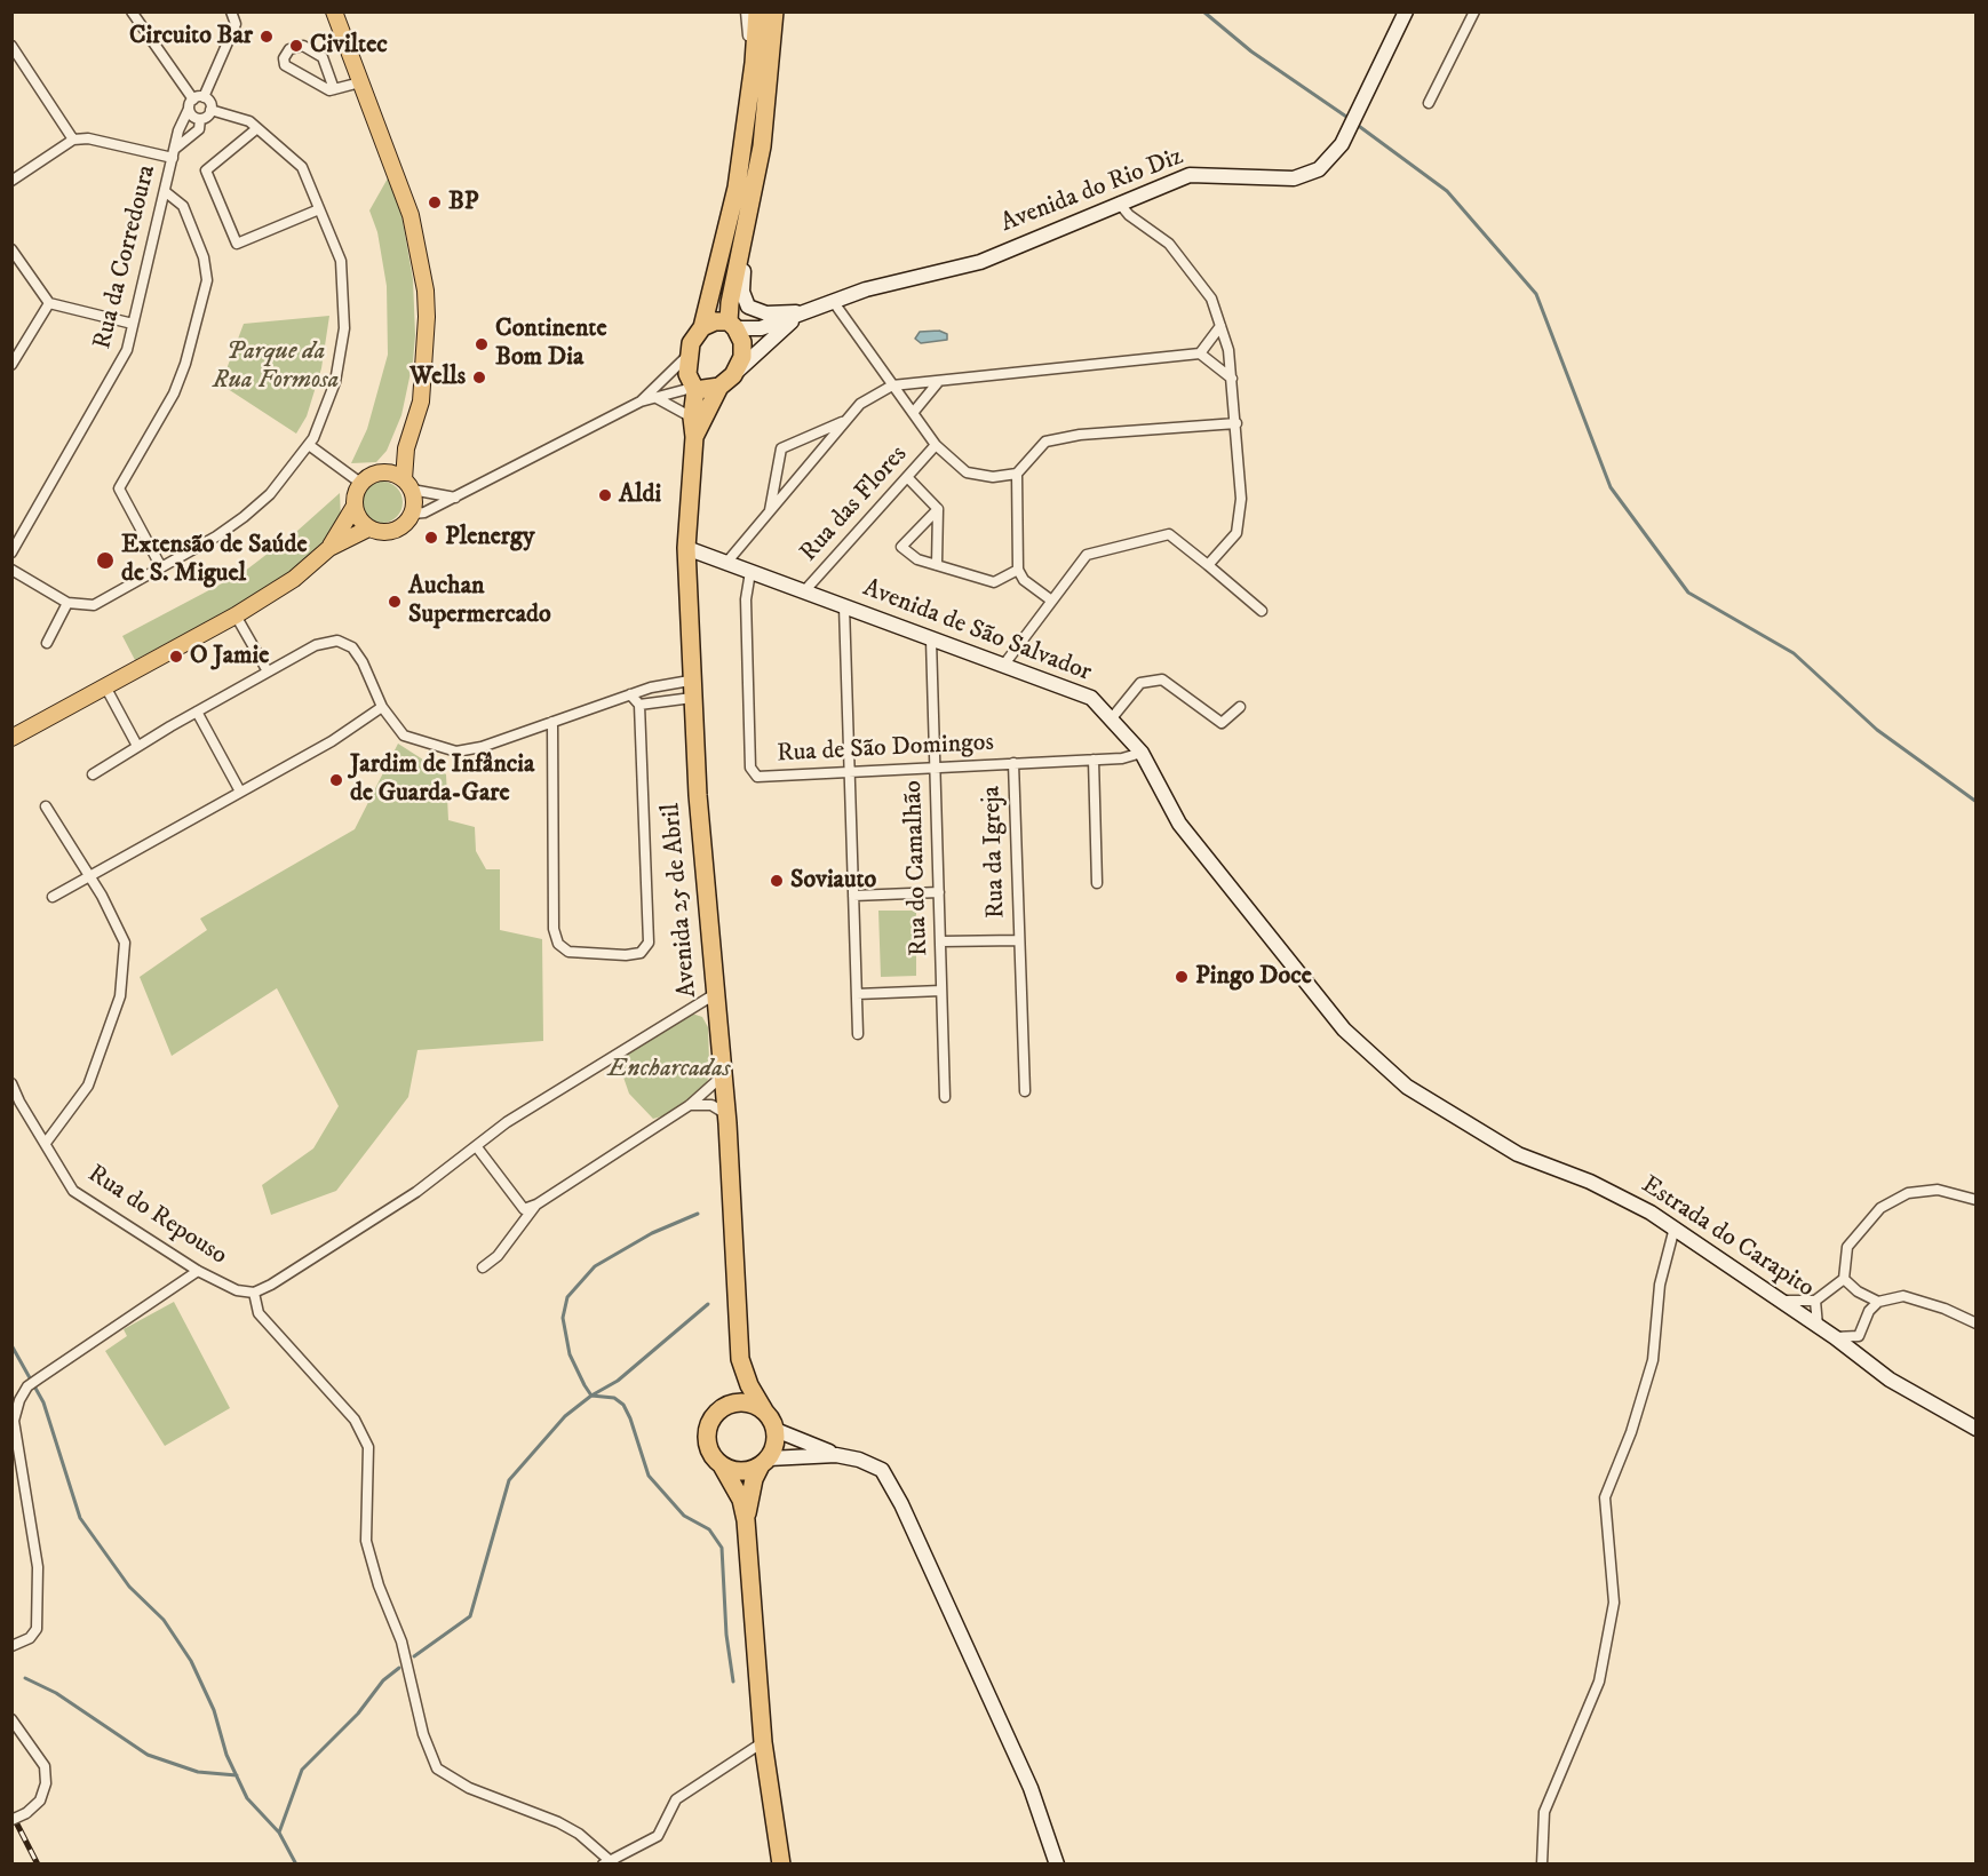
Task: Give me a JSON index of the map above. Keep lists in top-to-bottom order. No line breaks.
{"streets":{"highway":["Avenida 25 de Abril"],"street":["Avenida do Rio Diz","Rua da Corredoura","Rua das Flores","Avenida de São Salvador","Rua de São Domingos","Rua da Igreja","Rua do Camalhão","Rua do Repouso","Estrada do Carapito"]},"crossings":[["Avenida do Rio Diz","Avenida 25 de Abril"],["Rua das Flores","Avenida de São Salvador"],["Avenida de São Salvador","Rua de São Domingos"],["Avenida de São Salvador","Rua do Camalhão"],["Avenida de São Salvador","Avenida 25 de Abril"],["Avenida de São Salvador","Estrada do Carapito"],["Rua de São Domingos","Rua da Igreja"],["Rua de São Domingos","Rua do Camalhão"],["Rua da Igreja","Rua do Camalhão"]],"parks":["Parque da Rua Formosa","Encharcadas"],"places":["Circuito Bar","Civiltec","BP","Continente Bom Dia","Wells","Aldi","Plenergy","Extensão de Saúde de S. Miguel","Auchan Supermercado","O Jamie","Jardim de Infância de Guarda-Gare","Soviauto","Pingo Doce"]}
